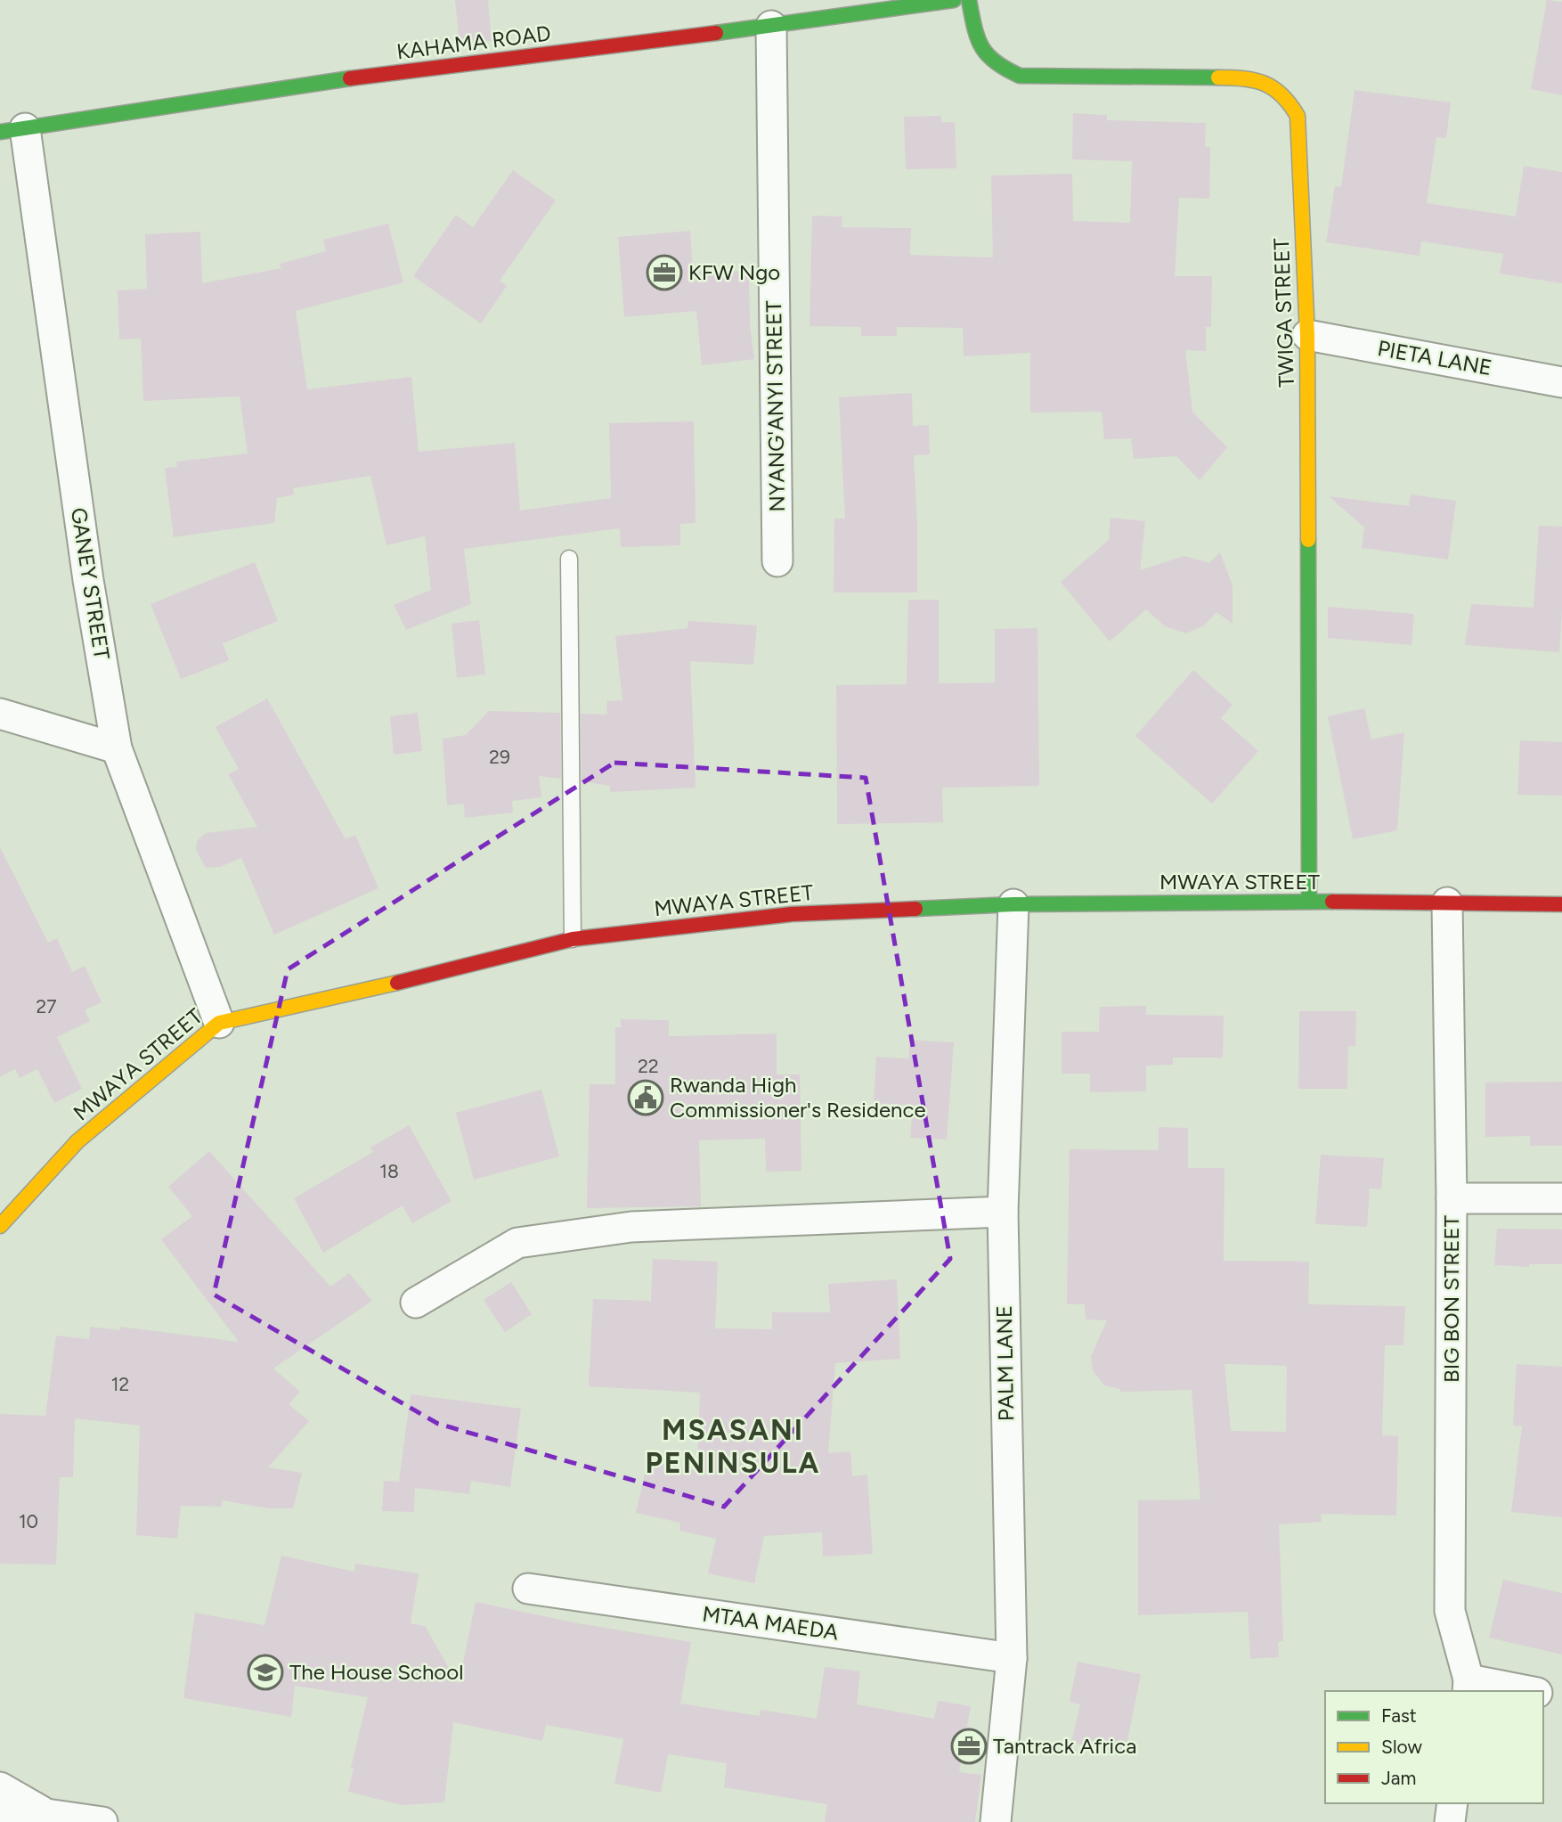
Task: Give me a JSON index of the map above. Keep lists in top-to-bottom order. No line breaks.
{"streets":{"street":["KAHAMA ROAD","TWIGA STREET","PIETA LANE","NYANG'ANYI STREET","GANEY STREET","MWAYA STREET","BIG BON STREET","PALM LANE","MTAA MAEDA"]},"crossings":[["KAHAMA ROAD","NYANG'ANYI STREET"],["KAHAMA ROAD","GANEY STREET"],["TWIGA STREET","PIETA LANE"],["TWIGA STREET","MWAYA STREET"],["GANEY STREET","MWAYA STREET"],["MWAYA STREET","BIG BON STREET"],["MWAYA STREET","PALM LANE"],["PALM LANE","MTAA MAEDA"]],"districts":["MSASANI PENINSULA"],"places":{"office":["KFW Ngo","Tantrack Africa"],"public building":["Rwanda High Commissioner's Residence"],"school or university":["The House School"]},"house_numbers":["29","27","22","18","12","10"],"legend":["Fast","Slow","Jam"]}
